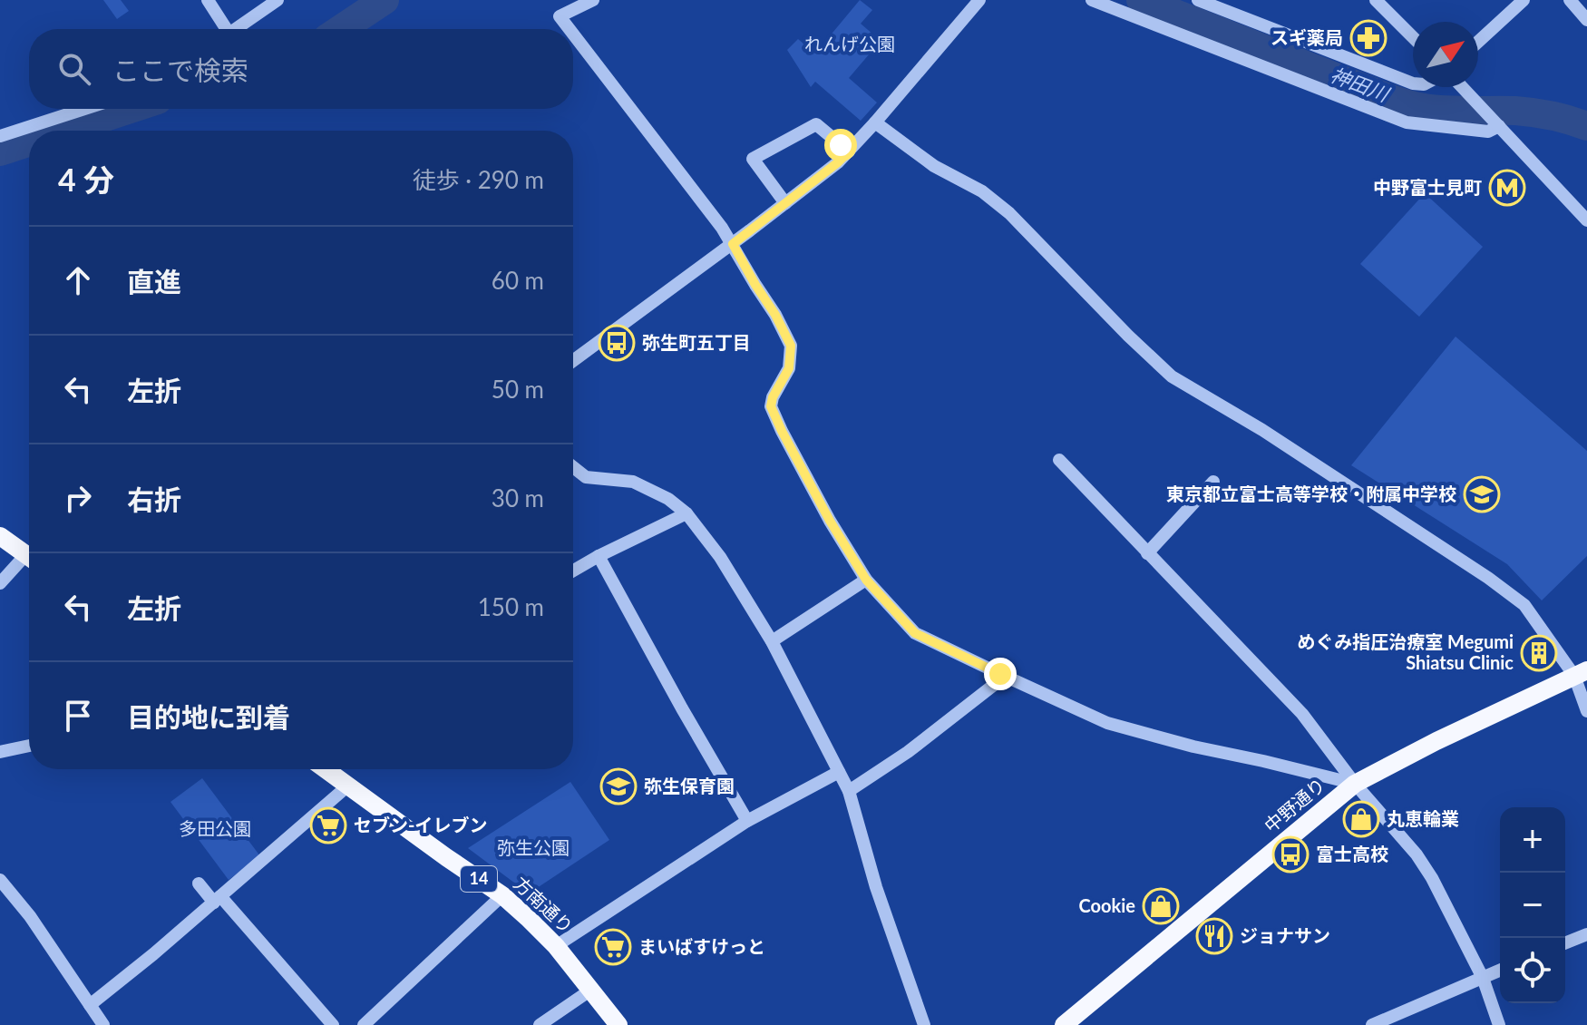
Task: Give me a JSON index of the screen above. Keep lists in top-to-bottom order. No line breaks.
{"streets":{"main road":["中野通り","14","方南通り"]},"water":["神田川"],"parks":["れんげ公園","多田公園","弥生公園"],"places":{"pharmacy":["スギ薬局"],"metro station":["中野富士見町"],"bus stop":["弥生町五丁目","富士高校"],"school or university":["東京都立富士高等学校・附属中学校","弥生保育園"],"building":["めぐみ指圧治療室 Megumi Shiatsu Clinic"],"shop":["丸恵輪業","Cookie"],"supermarket":["セブン-イレブン","まいばすけっと"],"restaurant":["ジョナサン"]},"north":"top right","page":{"search":"ここで検索","heading":["4 分","徒歩 · 290 m"],"list":[["直進","60 m"],["左折","50 m"],["右折","30 m"],["左折","150 m"],"目的地に到着"],"map_buttons":["+","−"]}}
